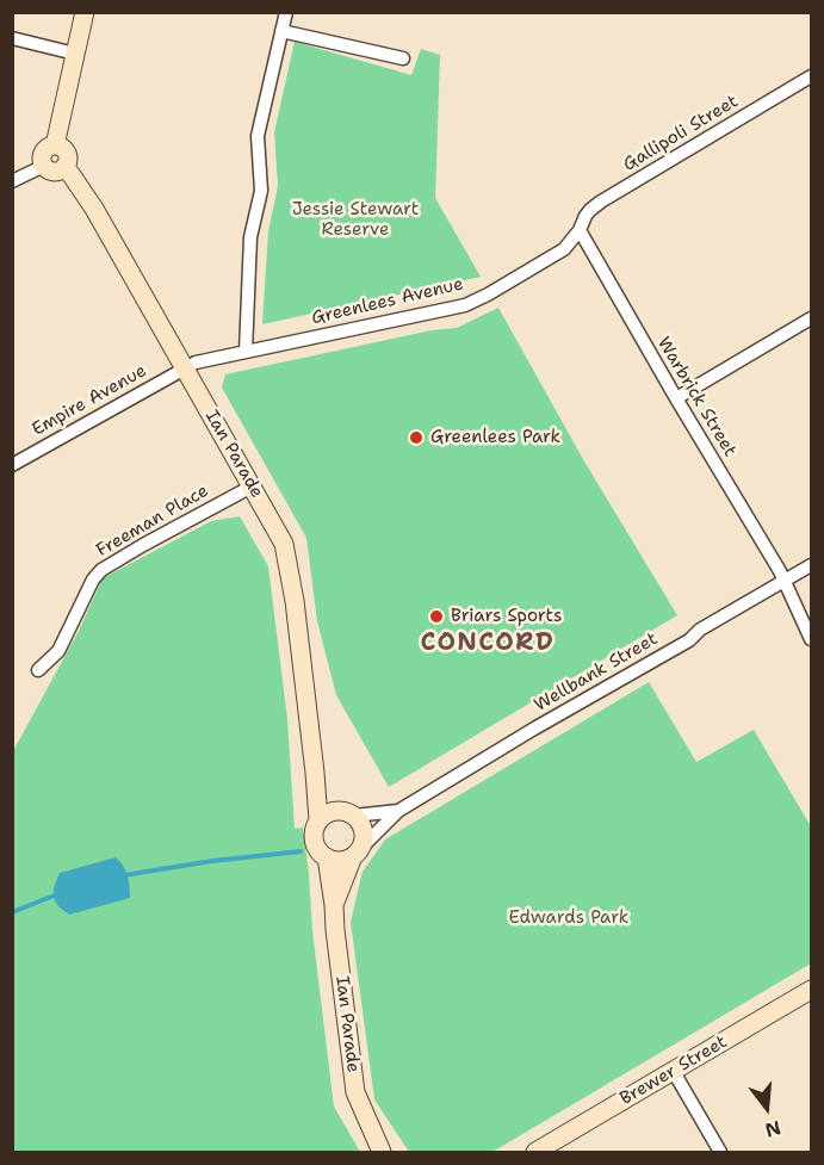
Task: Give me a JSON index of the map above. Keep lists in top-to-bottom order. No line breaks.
{"streets":{"main road":["Ian Parade","Brewer Street"],"street":["Gallipoli Street","Greenlees Avenue","Warbrick Street","Empire Avenue","Freeman Place","Wellbank Street"]},"crossings":[["Gallipoli Street","Greenlees Avenue"],["Gallipoli Street","Warbrick Street"],["Greenlees Avenue","Warbrick Street"],["Greenlees Avenue","Empire Avenue"],["Greenlees Avenue","Ian Parade"],["Warbrick Street","Wellbank Street"],["Empire Avenue","Ian Parade"],["Ian Parade","Freeman Place"],["Ian Parade","Wellbank Street"]],"districts":["CONCORD"],"parks":["Jessie Stewart Reserve","Edwards Park"],"places":["Greenlees Park","Briars Sports"],"north":"bottom"}
